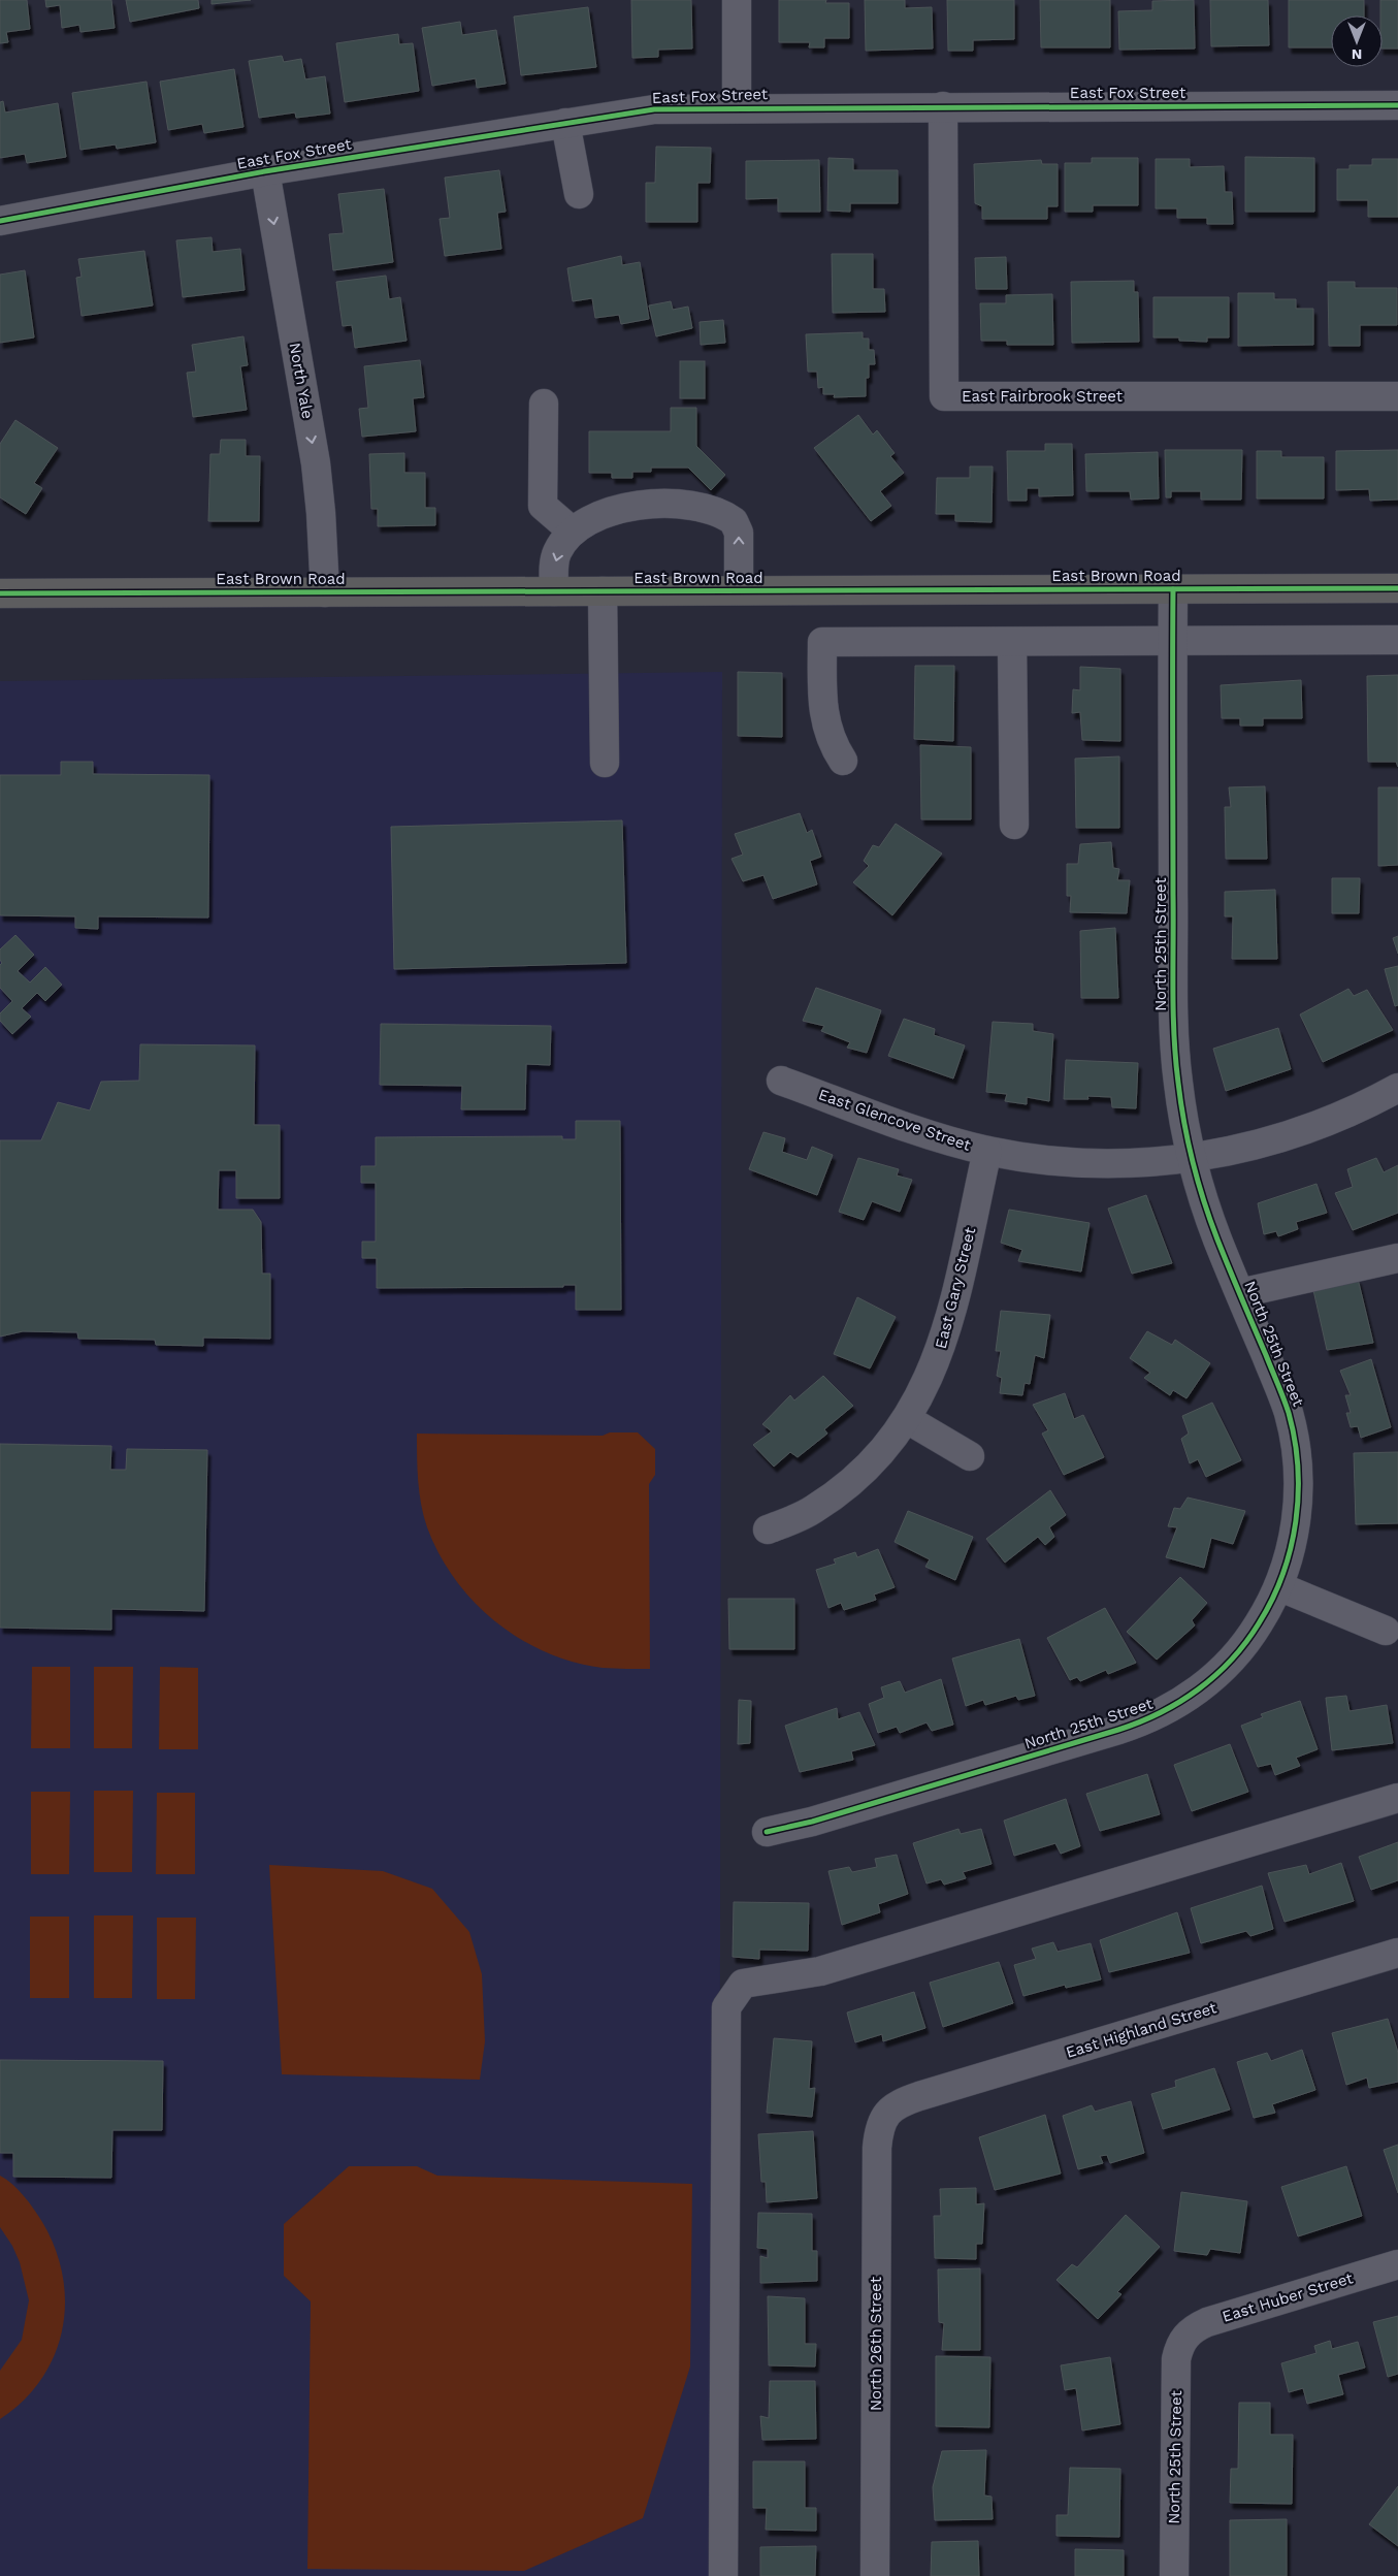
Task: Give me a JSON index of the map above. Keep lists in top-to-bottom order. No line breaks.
{"streets":{"main road":["East Brown Road"],"street":["East Fox Street","North Yale","East Fairbrook Street","North 25th Street","East Glencove Street","East Gary Street","East Highland Street","East Huber Street","North 26th Street"]},"crossings":[["East Fox Street","North Yale"],["East Fox Street","East Fairbrook Street"],["North Yale","East Brown Road"],["East Brown Road","North 25th Street"],["North 25th Street","East Glencove Street"],["North 25th Street","East Huber Street"],["East Glencove Street","East Gary Street"],["East Highland Street","North 26th Street"]],"north":"bottom"}
